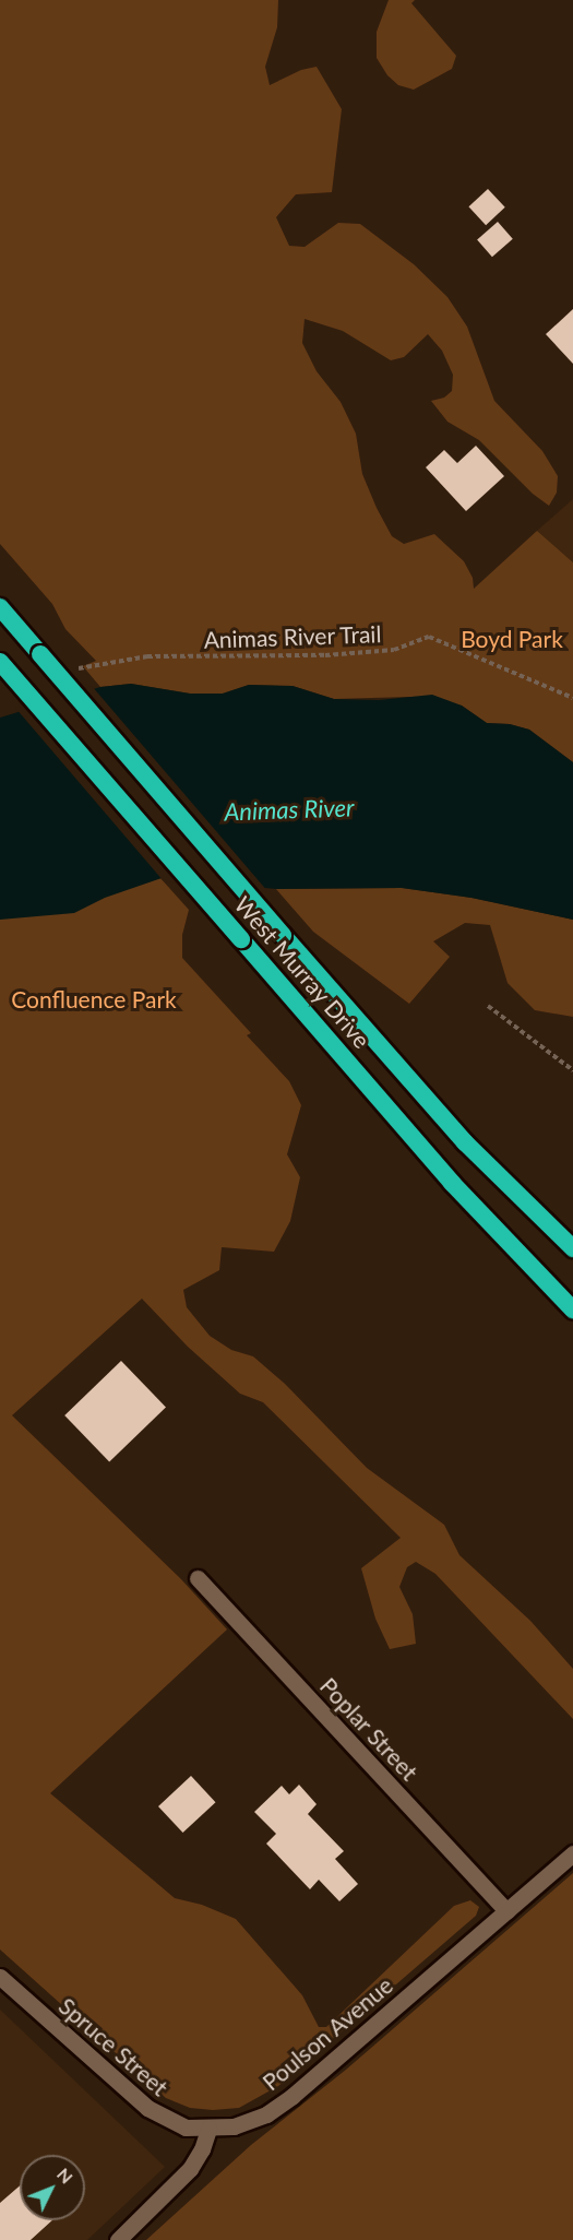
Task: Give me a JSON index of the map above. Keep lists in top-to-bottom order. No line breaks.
{"streets":{"highway":["West Murray Drive"],"street":["Poplar Street","Poulson Avenue","Spruce Street"],"path":["Animas River Trail"]},"crossings":[["Poplar Street","Poulson Avenue"],["Poulson Avenue","Spruce Street"]],"water":["Animas River"],"parks":["Boyd Park","Confluence Park"],"north":"top right"}
